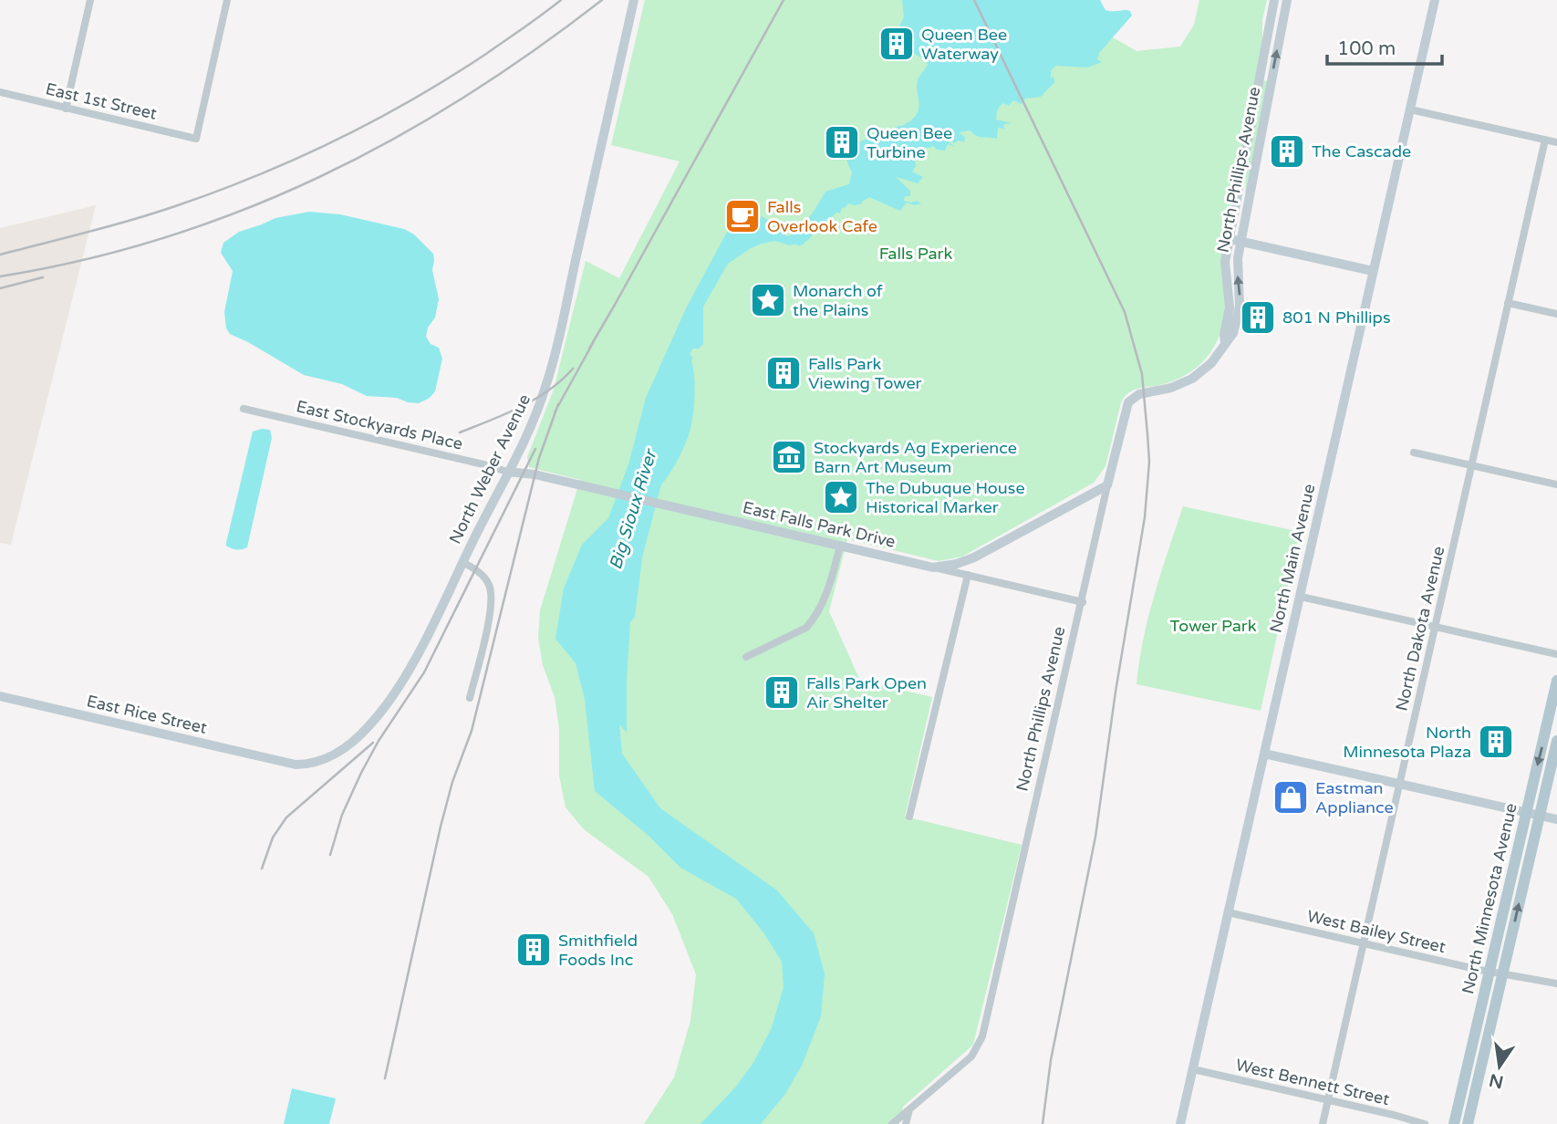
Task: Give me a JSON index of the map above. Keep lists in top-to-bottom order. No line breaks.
{"streets":{"main road":["North Minnesota Avenue"],"street":["East 1st Street","North Phillips Avenue","East Stockyards Place","North Weber Avenue","East Falls Park Drive","North Main Avenue","North Dakota Avenue","East Rice Street","West Bailey Street","West Bennett Street"]},"crossings":[["North Phillips Avenue","East Falls Park Drive"],["East Stockyards Place","North Weber Avenue"],["East Stockyards Place","East Falls Park Drive"],["North Weber Avenue","East Falls Park Drive"],["North Weber Avenue","East Rice Street"],["North Main Avenue","West Bailey Street"],["North Main Avenue","West Bennett Street"],["North Dakota Avenue","West Bailey Street"],["North Dakota Avenue","West Bennett Street"],["North Minnesota Avenue","West Bailey Street"]],"water":["Big Sioux River"],"parks":["Falls Park","Tower Park"],"places":{"building":["Queen Bee Waterway","Queen Bee Turbine","The Cascade","801 N Phillips","Falls Park Viewing Tower","Falls Park Open Air Shelter","North Minnesota Plaza","Smithfield Foods Inc"],"cafe":["Falls Overlook Cafe"],"place":["Monarch of the Plains","The Dubuque House Historical Marker"],"museum":["Stockyards Ag Experience Barn Art Museum"],"shop":["Eastman Appliance"]},"scale_bar":"100 m","north":"bottom"}
